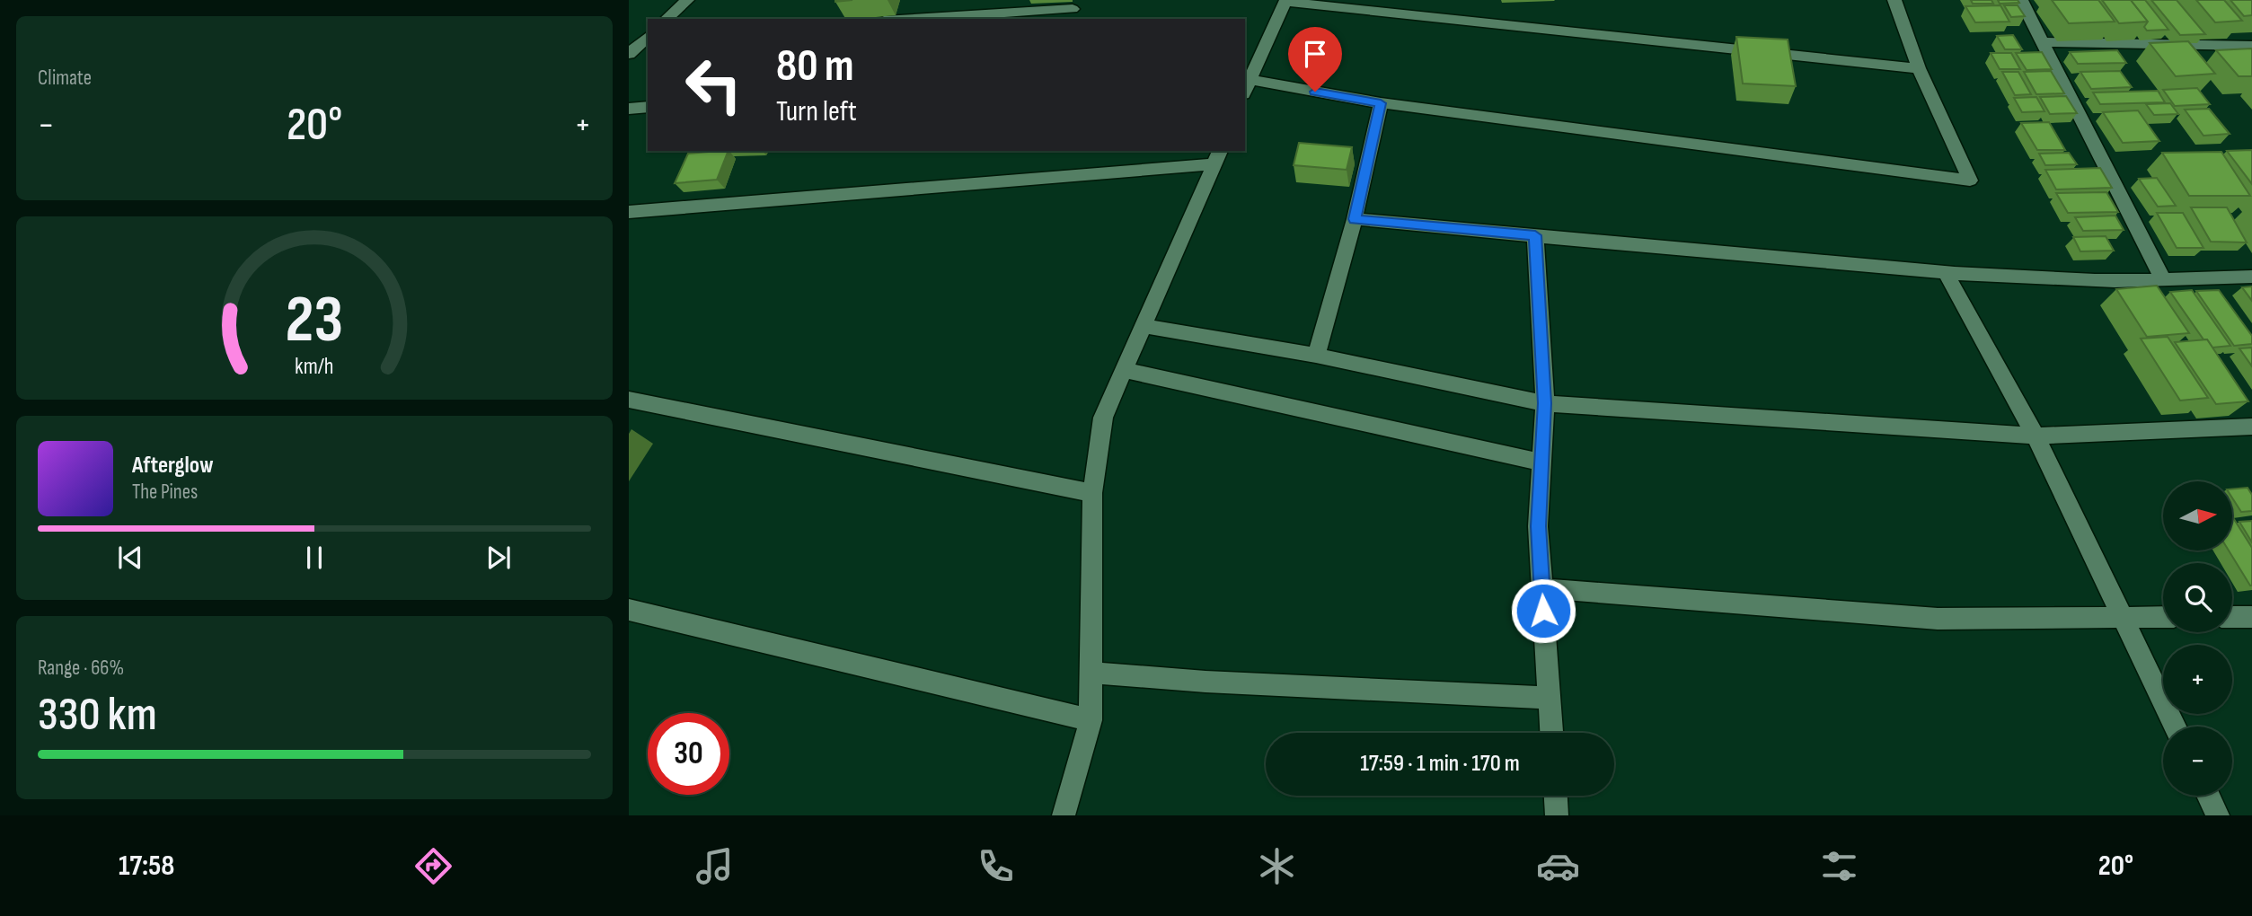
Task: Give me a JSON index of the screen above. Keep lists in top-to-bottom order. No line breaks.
{"north":"right","page":{"tile":["Climate",["Range · 66%","330 km"]],"turn":["80 m","Turn left"],"heat":["−","20°","+"],"song":["Afterglow","The Pines"],"map_buttons":["+","−"],"limit":"30","trip":"17:59 · 1 min · 170 m","tabs":["17:58","20°"],"gauge":["23","km/h"]}}
